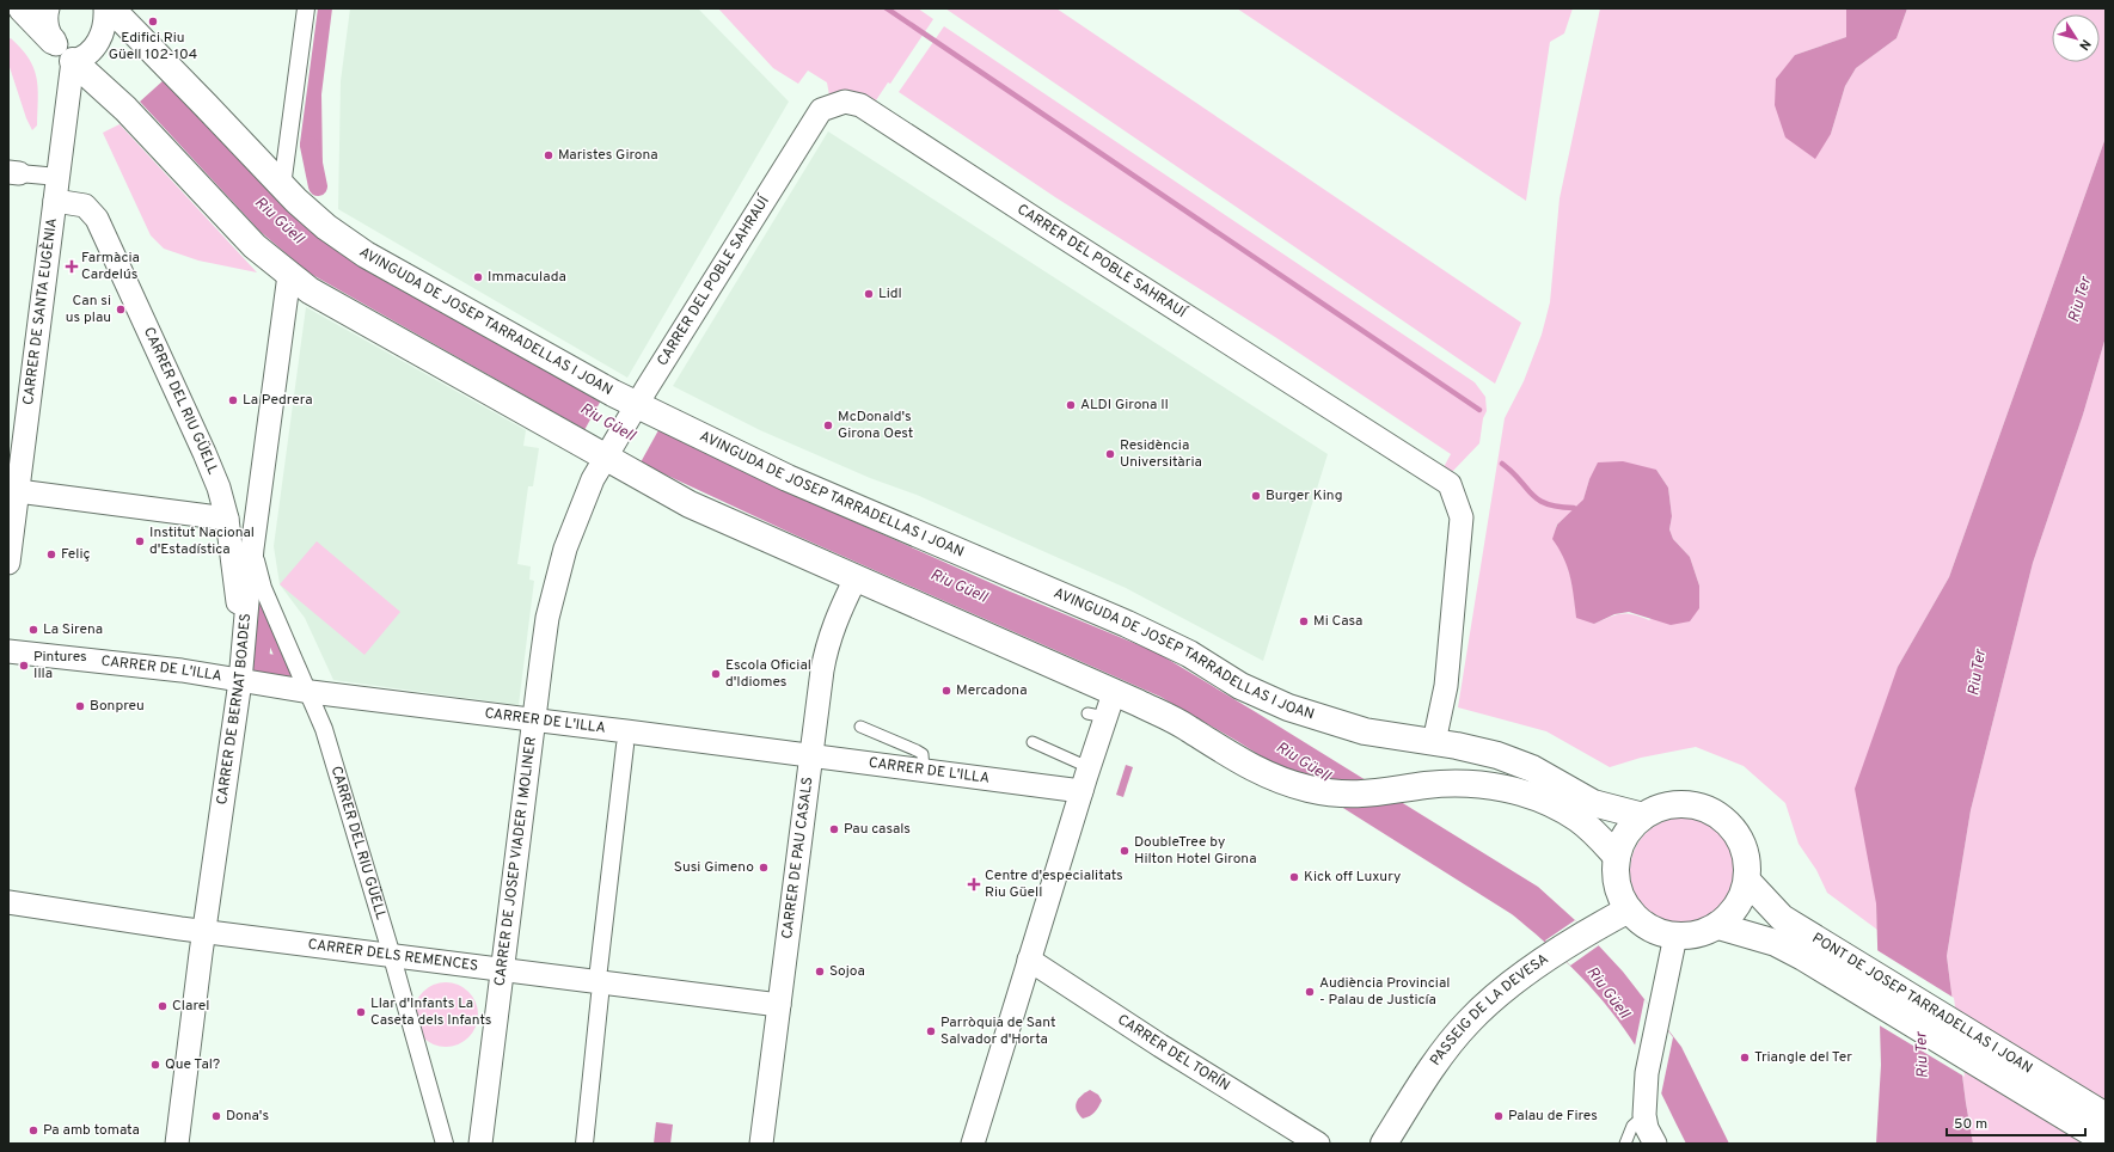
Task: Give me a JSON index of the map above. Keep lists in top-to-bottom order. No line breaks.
{"streets":{"street":["CARRER DEL POBLE SAHRAUÍ","CARRER DE SANTA EUGÈNIA","AVINGUDA DE JOSEP TARRADELLAS I JOAN","CARRER DEL RIU GÜELL","CARRER DE L'ILLA","CARRER DE BERNAT BOADES","CARRER DE PAU CASALS","CARRER DE JOSEP VIADER I MOLINER","CARRER DELS REMENCES","PONT DE JOSEP TARRADELLAS I JOAN","PASSEIG DE LA DEVESA","CARRER DEL TORÍN"]},"crossings":[["CARRER DEL POBLE SAHRAUÍ","AVINGUDA DE JOSEP TARRADELLAS I JOAN"],["CARRER DEL POBLE SAHRAUÍ","CARRER DE JOSEP VIADER I MOLINER"],["CARRER DE SANTA EUGÈNIA","CARRER DEL RIU GÜELL"],["AVINGUDA DE JOSEP TARRADELLAS I JOAN","PONT DE JOSEP TARRADELLAS I JOAN"],["AVINGUDA DE JOSEP TARRADELLAS I JOAN","PASSEIG DE LA DEVESA"],["CARRER DEL RIU GÜELL","CARRER DE L'ILLA"],["CARRER DEL RIU GÜELL","CARRER DE BERNAT BOADES"],["CARRER DEL RIU GÜELL","CARRER DELS REMENCES"],["CARRER DE L'ILLA","CARRER DE BERNAT BOADES"],["CARRER DE L'ILLA","CARRER DE PAU CASALS"],["CARRER DE L'ILLA","CARRER DE JOSEP VIADER I MOLINER"],["CARRER DE BERNAT BOADES","CARRER DELS REMENCES"],["CARRER DE PAU CASALS","CARRER DELS REMENCES"],["CARRER DE JOSEP VIADER I MOLINER","CARRER DELS REMENCES"],["PONT DE JOSEP TARRADELLAS I JOAN","PASSEIG DE LA DEVESA"]],"water":["Riu Güell","Riu Ter"],"places":{"other":["Edifici Riu Güell 102-104","Maristes Girona","Immaculada","Lidl","Can si us plau","La Pedrera","ALDI Girona II","McDonald's Girona Oest","Residència Universitària","Burger King","Institut Nacional d'Estadística","Feliç","Mi Casa","La Sirena","Pintures Illa","Escola Oficial d'Idiomes","Mercadona","Bonpreu","Pau casals","DoubleTree by Hilton Hotel Girona","Susi Gimeno","Kick off Luxury","Sojoa","Audiència Provincial - Palau de Justicía","Clarel","Llar d'Infants La Caseta dels Infants","Parròquia de Sant Salvador d'Horta","Triangle del Ter","Que Tal?","Dona's","Palau de Fires","Pa amb tomata"],"health":["Farmàcia Cardelús","Centre d'especialitats Riu Güell"]},"scale_bar":"50 m","north":"bottom right"}
